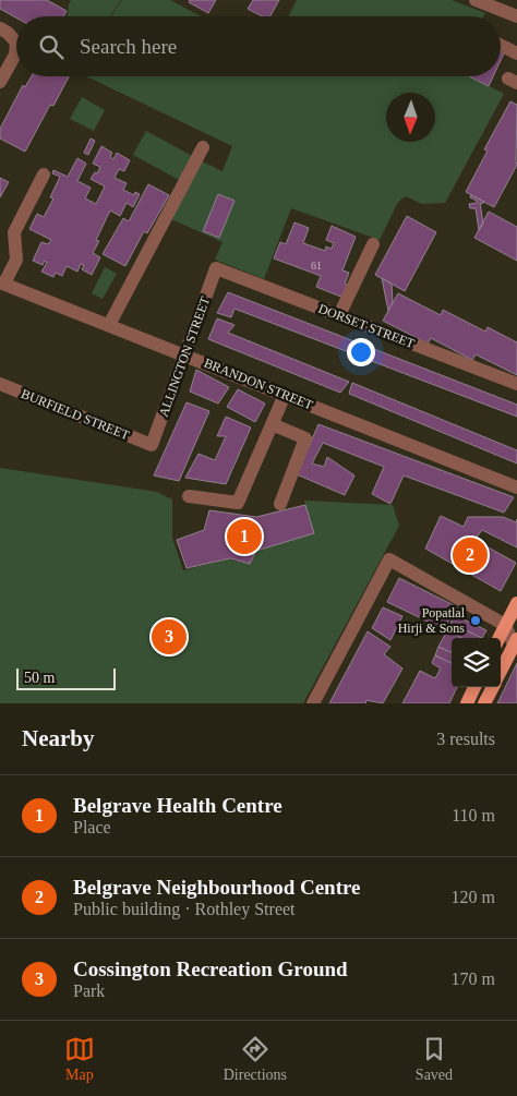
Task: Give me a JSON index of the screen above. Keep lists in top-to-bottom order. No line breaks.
{"streets":{"street":["DORSET STREET","ALLINGTON STREET","BRANDON STREET","BURFIELD STREET"]},"crossings":[["DORSET STREET","ALLINGTON STREET"],["ALLINGTON STREET","BRANDON STREET"],["ALLINGTON STREET","BURFIELD STREET"]],"places":["Popatlal Hirji & Sons"],"house_numbers":["61"],"scale_bar":"50 m","north":"bottom","page":{"search":"Search here","pins":["1","2","3"],"scale":"50 m","heading":["Nearby","3 results"],"list":[{"mark":"1","name":"Belgrave Health Centre","note":"Place","value":"110 m"},{"mark":"2","name":"Belgrave Neighbourhood Centre","note":"Public building · Rothley Street","value":"120 m"},{"mark":"3","name":"Cossington Recreation Ground","note":"Park","value":"170 m"}],"nav":["Map","Directions","Saved"]}}
